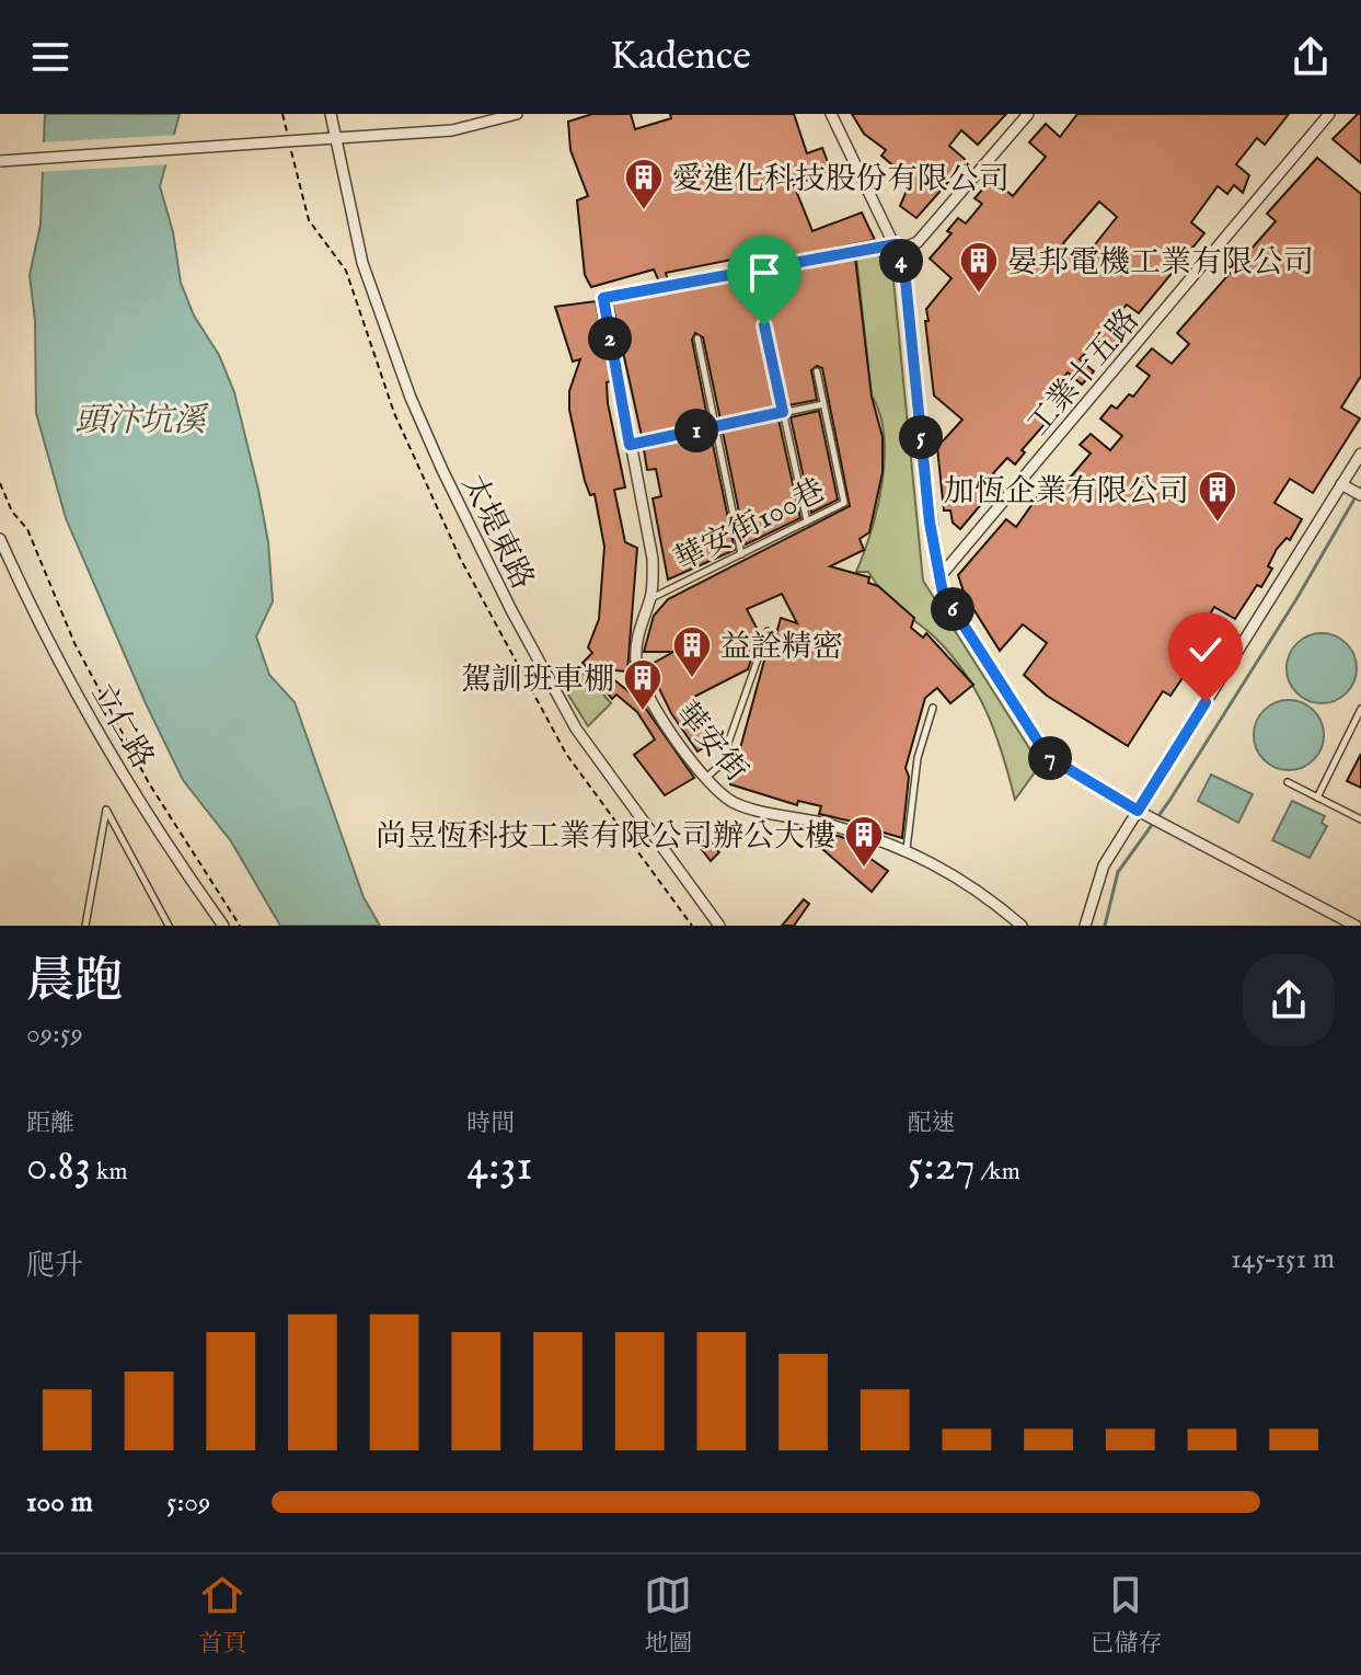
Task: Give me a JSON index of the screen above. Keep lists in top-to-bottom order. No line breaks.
{"streets":{"street":["工業十五路","太堤東路","立仁路","華安街"],"lane":["華安街100巷"]},"crossings":[["華安街100巷","華安街"]],"water":["頭汴坑溪"],"places":{"building":["愛進化科技股份有限公司","晏邦電機工業有限公司","加恆企業有限公司","益詮精密","駕訓班車棚","尚昱恆科技工業有限公司辦公大樓"]},"page":{"header":"Kadence","pins":["4","2","1","5","6","7"],"heading":["晨跑","09:59"],"stats":[["距離","0.83 km"],["時間","4:31"],["配速","5:27 /km"]],"chart":["爬升","145–151 m"],"list":[{"name":"100 m","note":"5:09"}],"tabs":["首頁","地圖","已儲存"]}}
